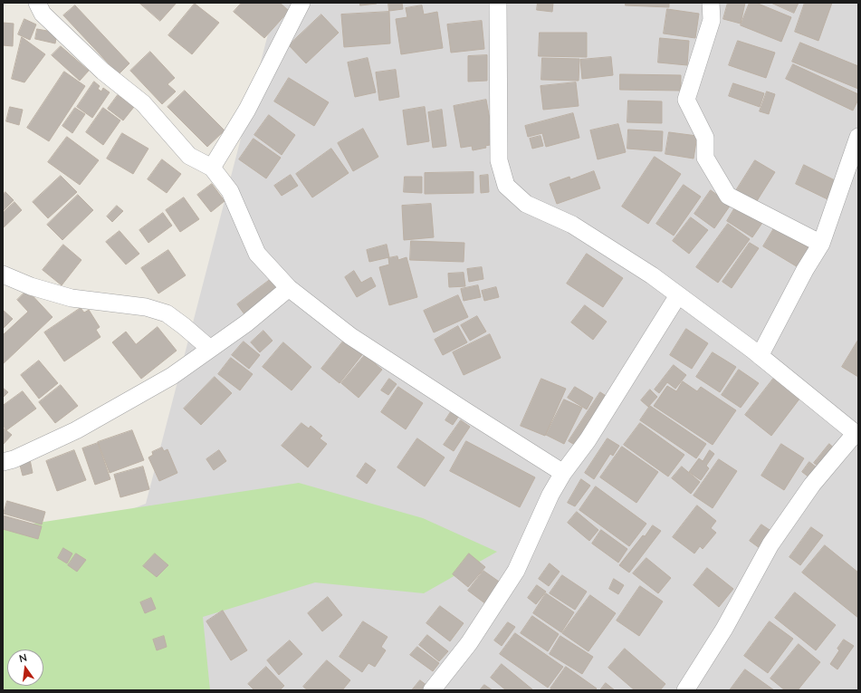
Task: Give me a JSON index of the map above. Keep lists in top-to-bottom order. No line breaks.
{"north":"top"}
